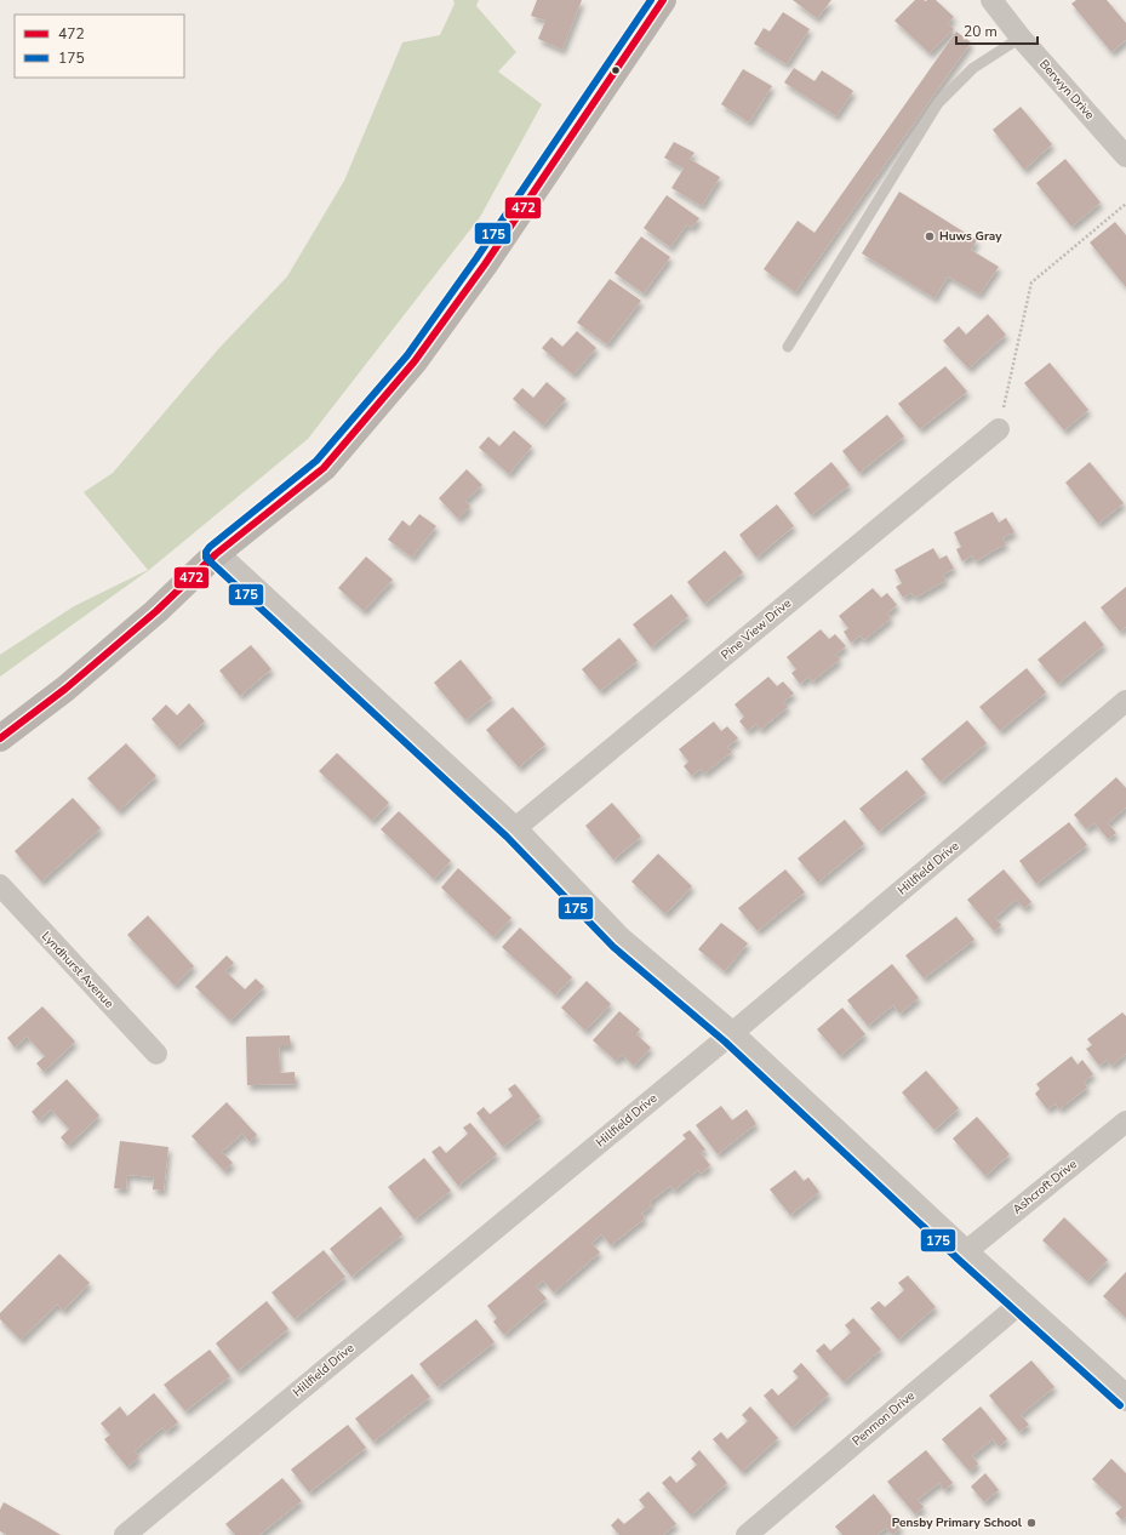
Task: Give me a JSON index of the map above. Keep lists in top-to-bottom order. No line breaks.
{"streets":{"street":["Berwyn Drive","Pine View Drive","Hillfield Drive","Lyndhurst Avenue","Ashcroft Drive","Penmon Drive"]},"places":["Huws Gray","Pensby Primary School"],"lines":["transit line 472","transit line 175"],"legend":["472","175"],"scale_bar":"20 m"}
